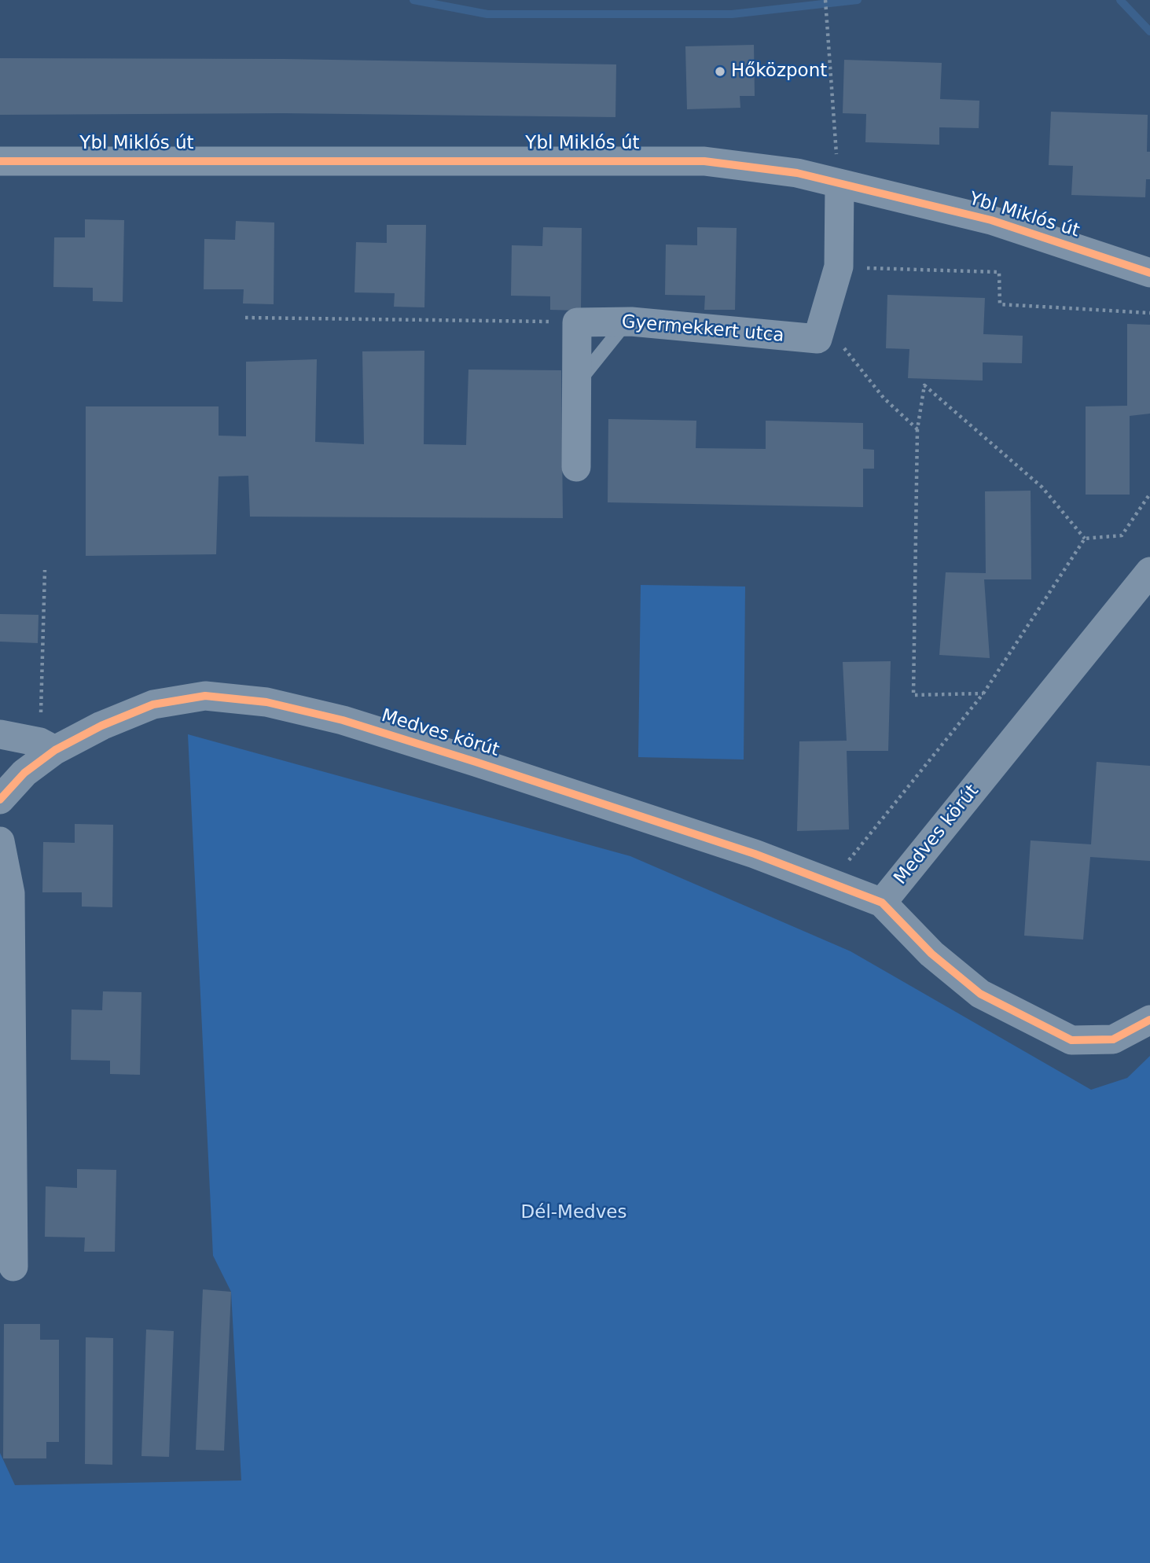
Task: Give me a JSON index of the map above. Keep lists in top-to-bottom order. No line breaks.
{"streets":{"street":["Ybl Miklós út","Gyermekkert utca","Medves körút"]},"parks":["Dél-Medves"],"places":["Hőközpont"]}
